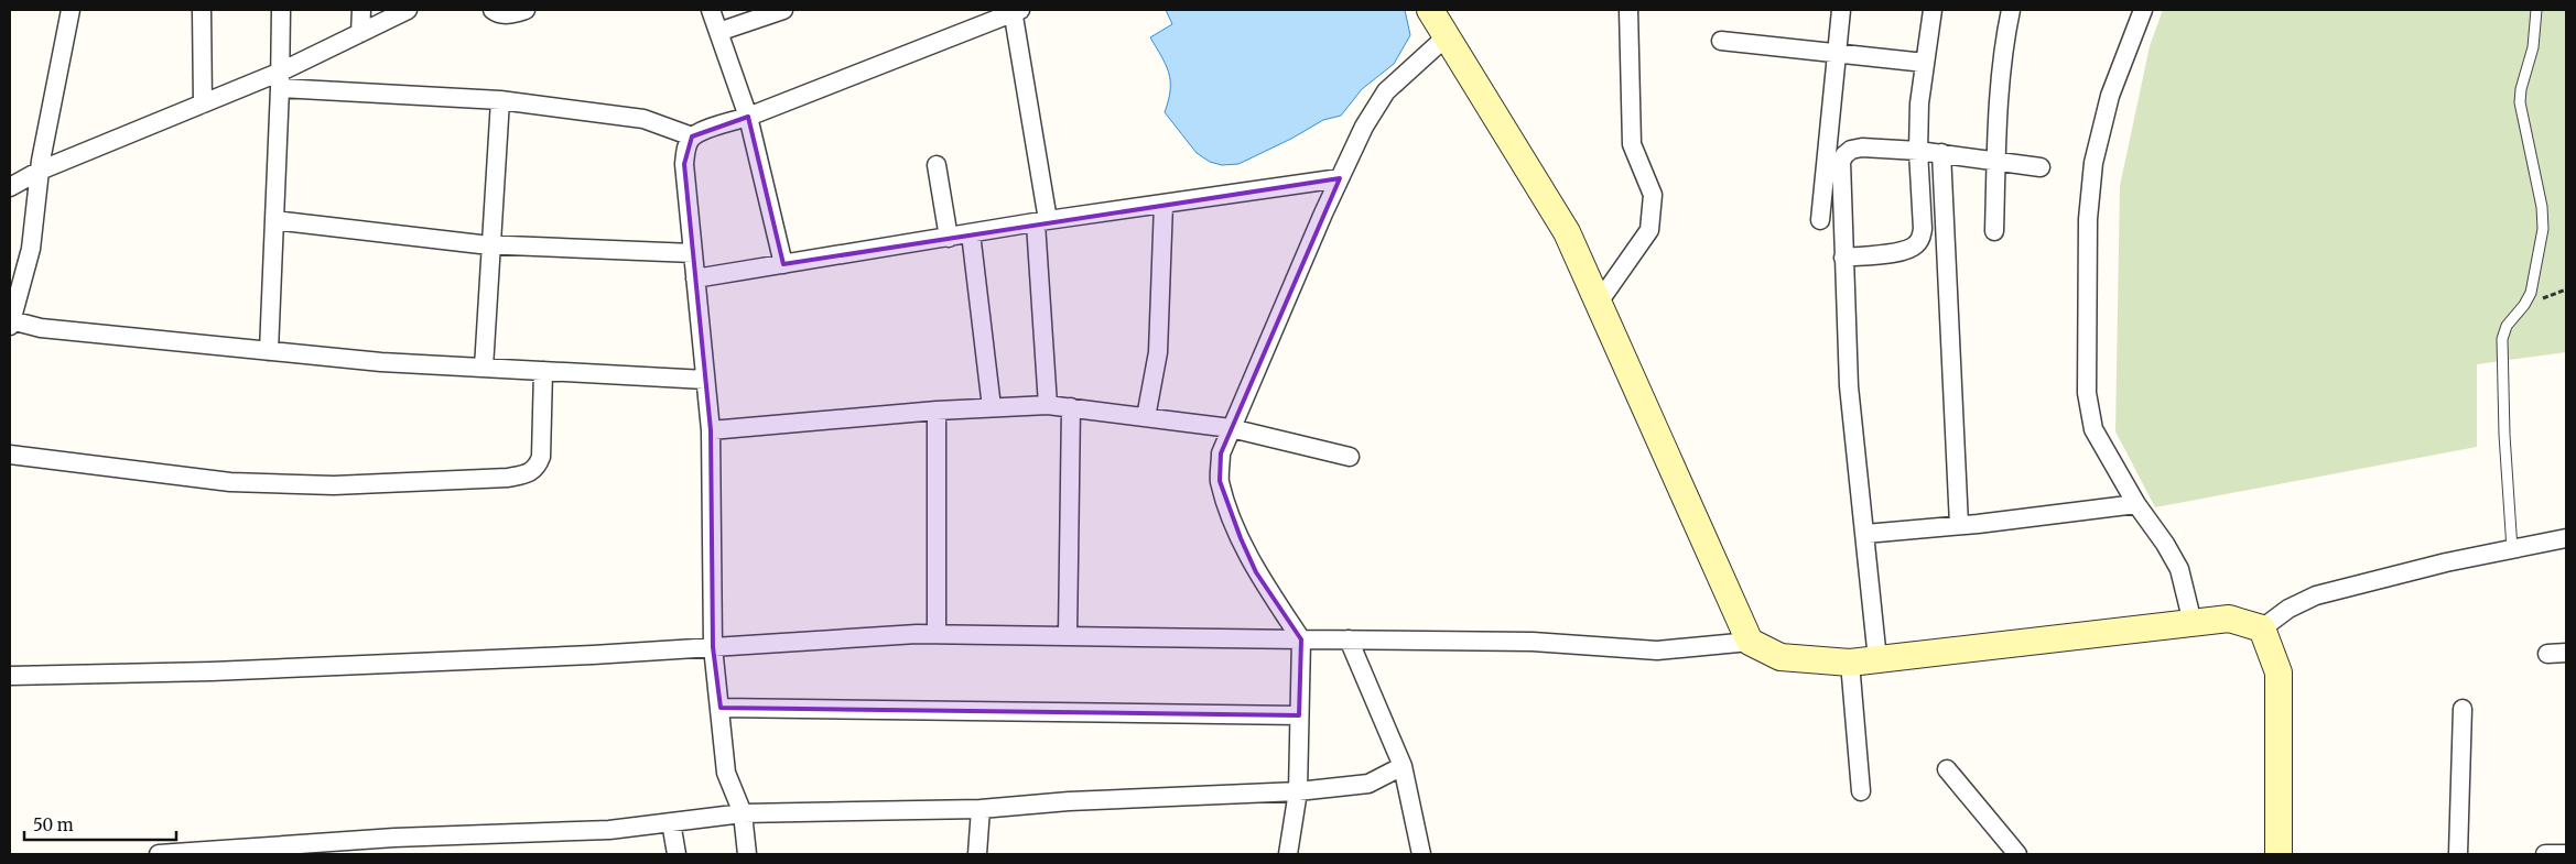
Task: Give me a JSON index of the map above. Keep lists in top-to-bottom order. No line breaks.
{"scale_bar":"50 m"}
